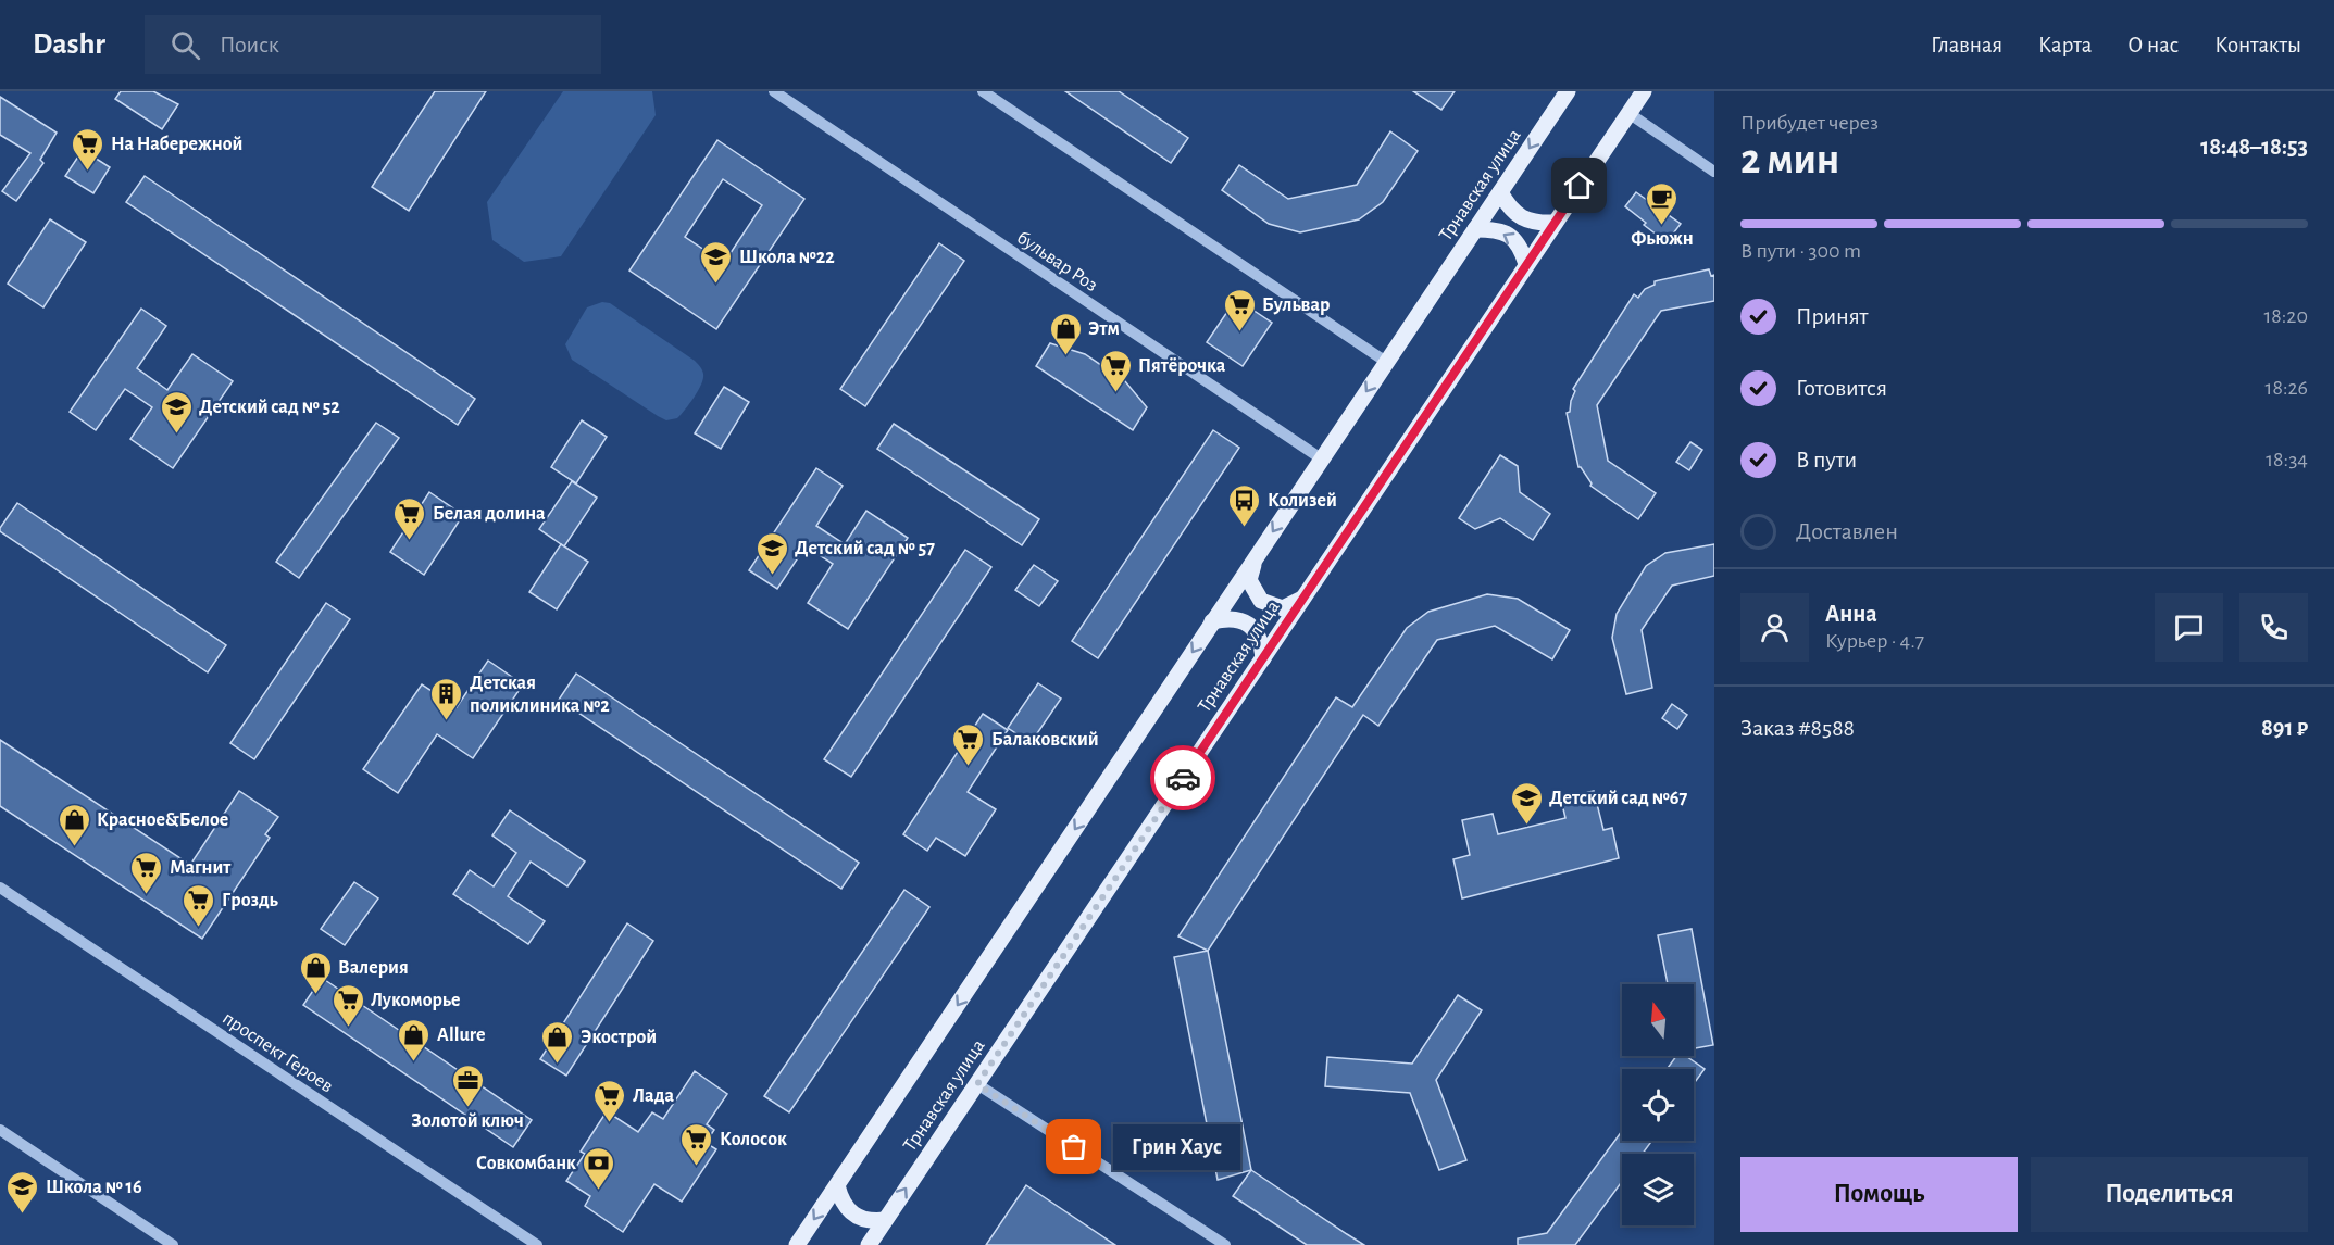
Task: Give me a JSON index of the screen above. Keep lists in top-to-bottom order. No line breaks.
{"streets":{"main road":["Трнавская улица"],"street":["бульвар Роз","проспект Героев"]},"crossings":[["Трнавская улица","бульвар Роз"]],"places":{"supermarket":["На Набережной","Бульвар","Пятёрочка","Белая долина","Балаковский","Магнит","Гроздь","Лукоморье","Лада","Колосок"],"cafe":["Фьюжн"],"school or university":["Школа №22","Детский сад № 52","Детский сад № 57","Детский сад №67","Школа № 16"],"shop":["Этм","Красное&Белое","Валерия","Allure","Экострой"],"bus stop":["Колизей"],"building":["Детская поликлиника №2"],"office":["Золотой ключ"],"other":["Грин Хаус"],"bank":["Совкомбанк"]},"north":"top","page":{"header":"Dashr","search":"Поиск","nav":["Главная","Карта","О нас","Контакты"],"heading":["2 мин","Прибудет через","18:48–18:53"],"panel":["Анна","Курьер · 4.7","Заказ #8588","891 ₽"],"bar":"В пути · 300 m","list":[["Принят","18:20"],["Готовится","18:26"],["В пути","18:34"],"Доставлен"],"bubble":"Грин Хаус","buttons":["Помощь","Поделиться"]}}
